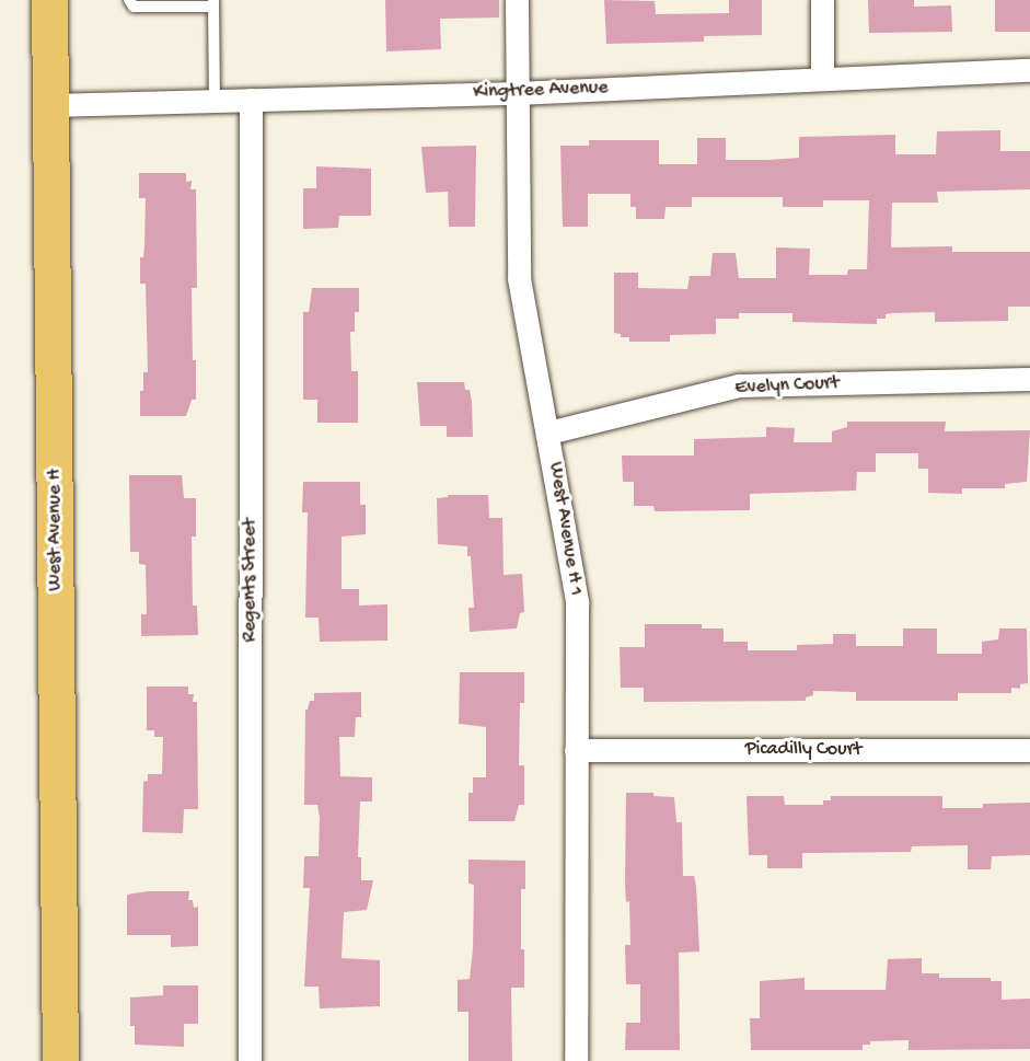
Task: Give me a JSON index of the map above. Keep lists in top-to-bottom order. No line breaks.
{"streets":{"main road":["West Avenue H"],"street":["Kingtree Avenue","Evelyn Court","West Avenue H 1","Regents Street","Picadilly Court"]},"crossings":[["Kingtree Avenue","West Avenue H 1"],["Kingtree Avenue","West Avenue H"],["Kingtree Avenue","Regents Street"],["Evelyn Court","West Avenue H 1"],["West Avenue H 1","Picadilly Court"]]}
